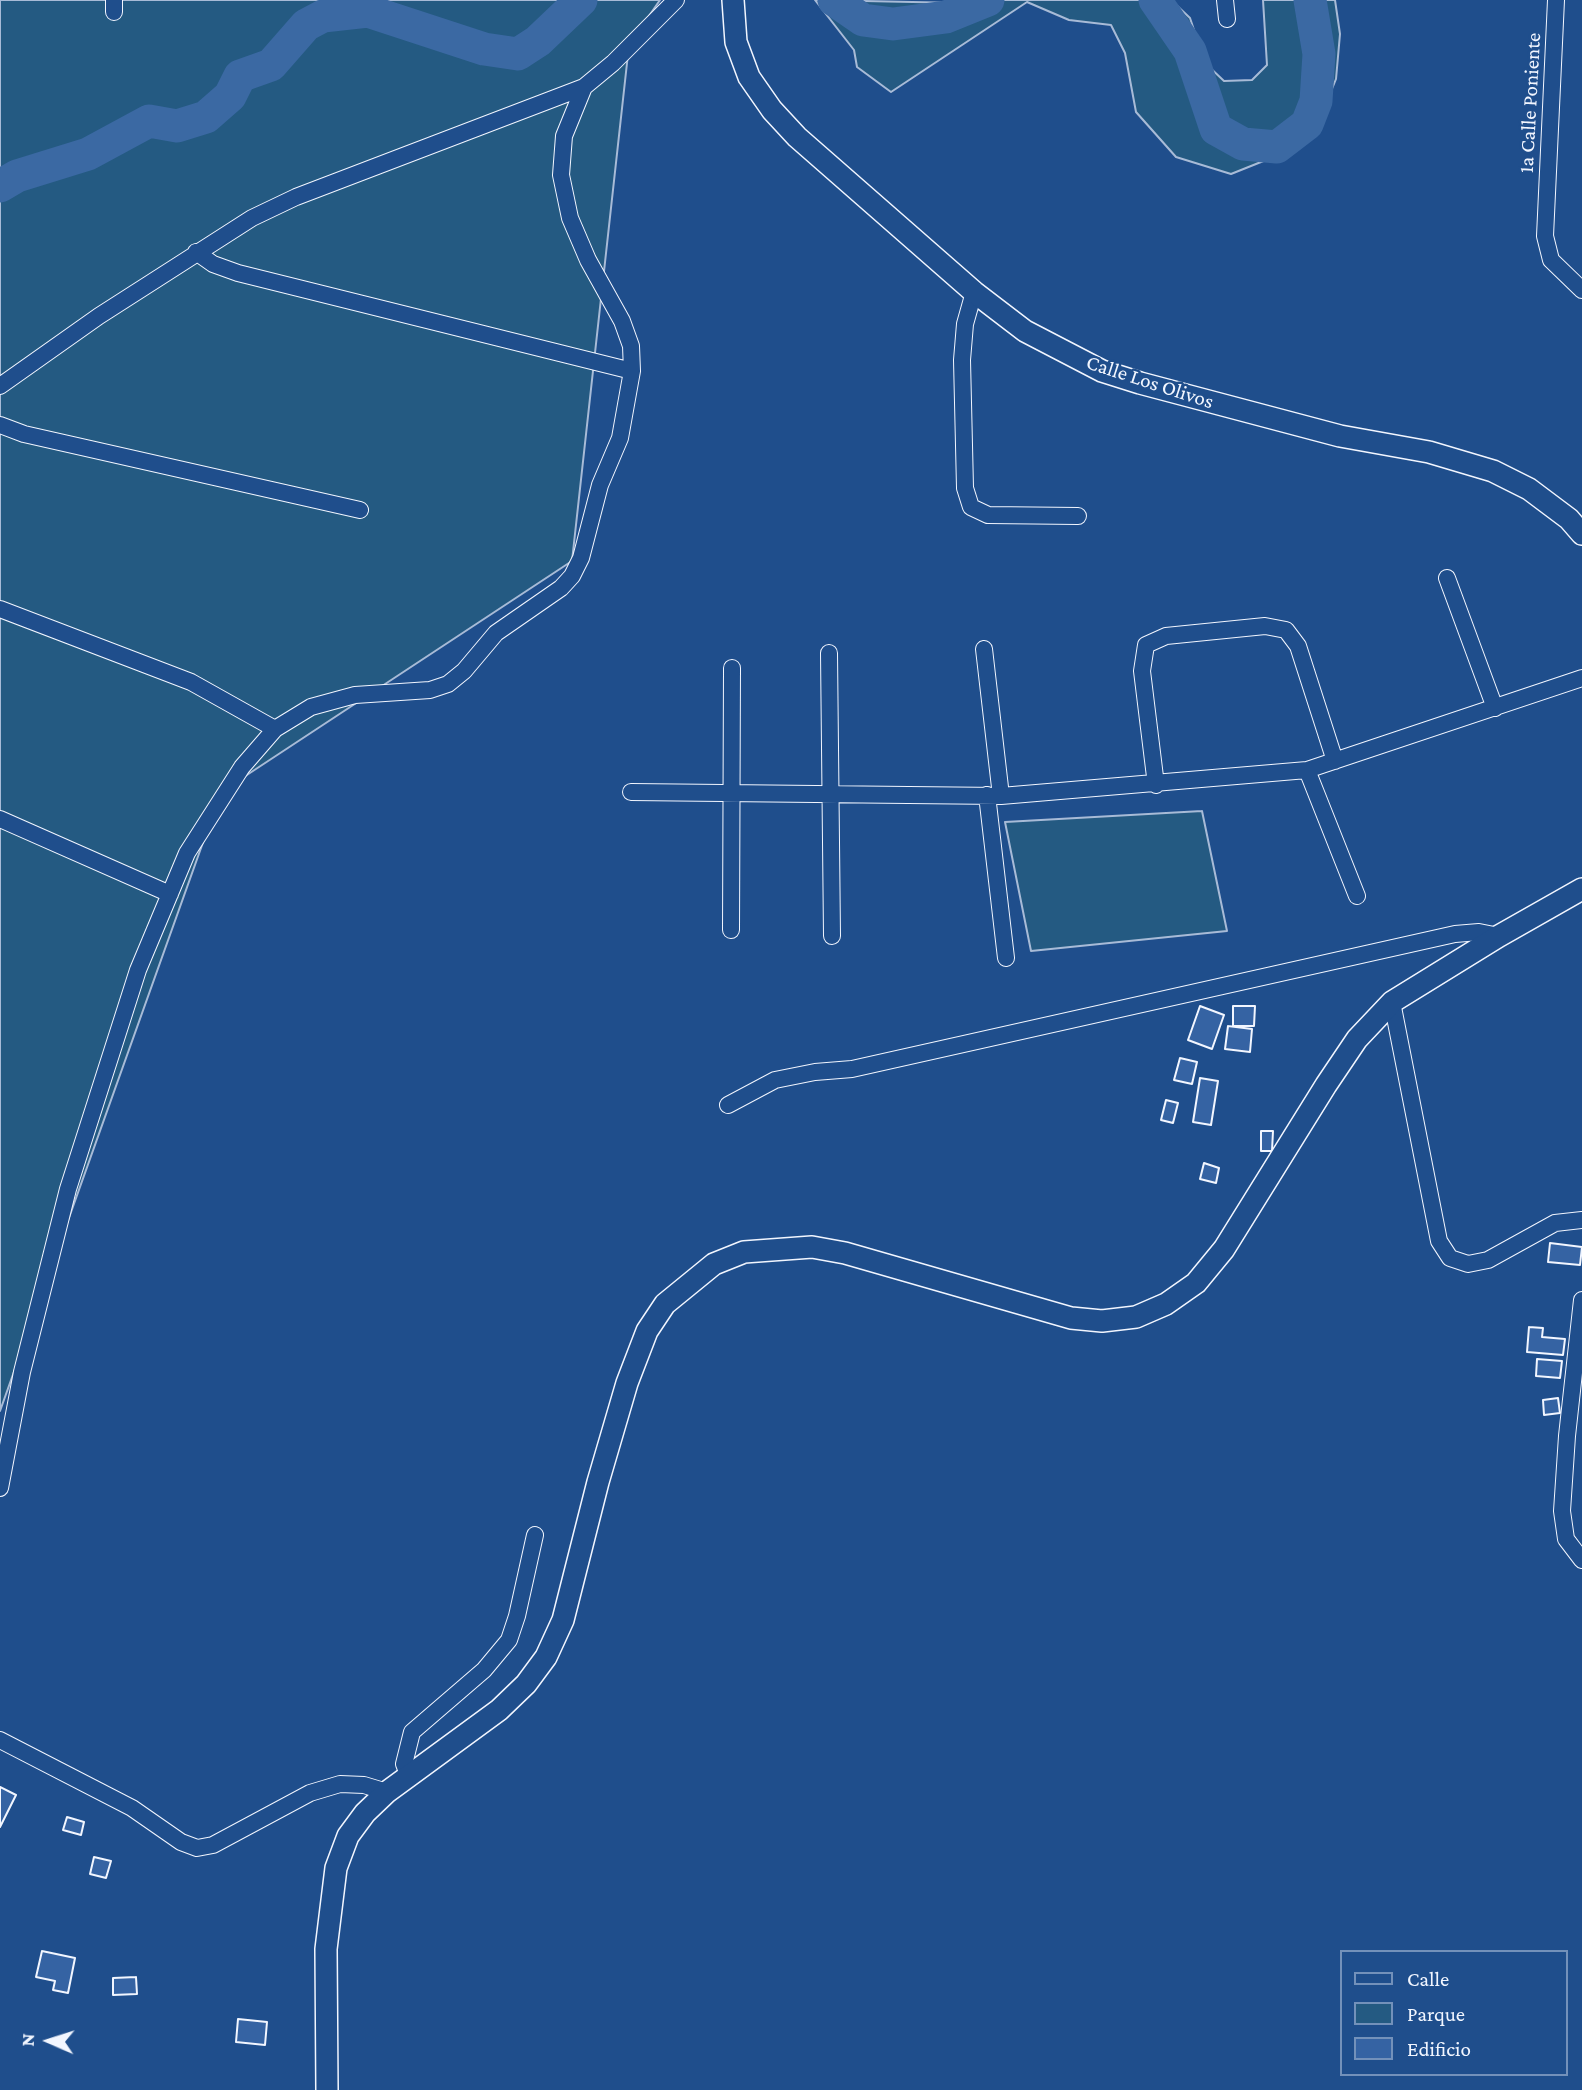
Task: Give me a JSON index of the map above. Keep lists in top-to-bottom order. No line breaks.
{"streets":{"street":["1a Calle Poniente","Calle Los Olivos"]},"legend":["Calle","Parque","Edificio"],"north":"left"}
